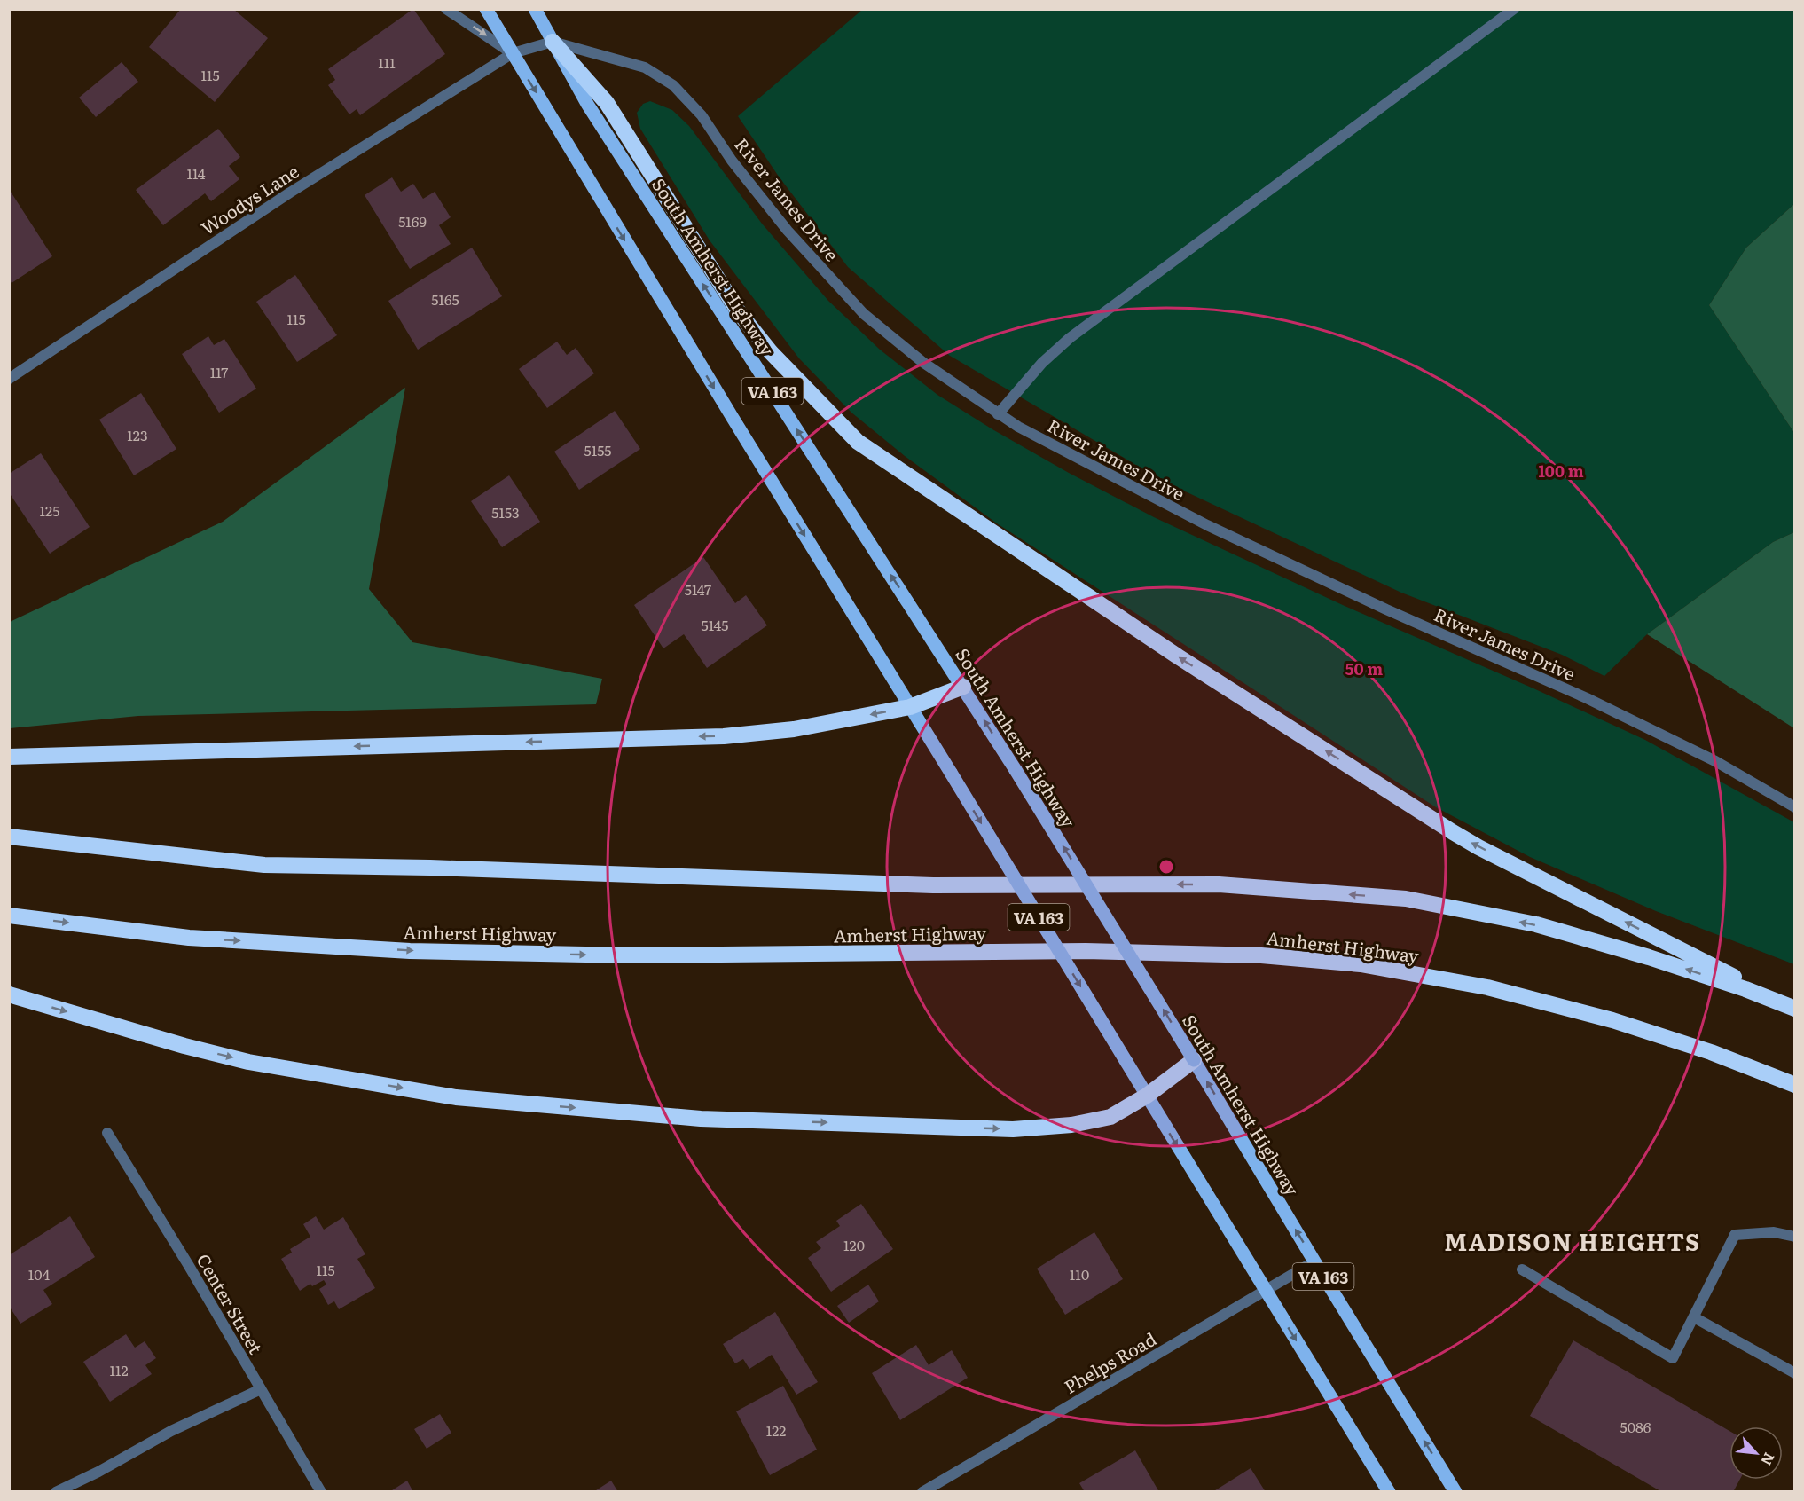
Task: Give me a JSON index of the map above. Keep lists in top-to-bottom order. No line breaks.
{"streets":{"highway":["Amherst Highway"],"main road":["South Amherst Highway","VA 163"],"street":["Woodys Lane","River James Drive","Center Street","Phelps Road"]},"crossings":[["Woodys Lane","VA 163"],["River James Drive","South Amherst Highway"],["South Amherst Highway","Phelps Road"],["VA 163","Phelps Road"]],"districts":["MADISON HEIGHTS"],"house_numbers":["111","115","114","5169","5165","115","117","123","5155","125","5153","5147","5145","120","115","104","110","112","5086","122"],"north":"bottom right","rings":["100 m","50 m"]}
